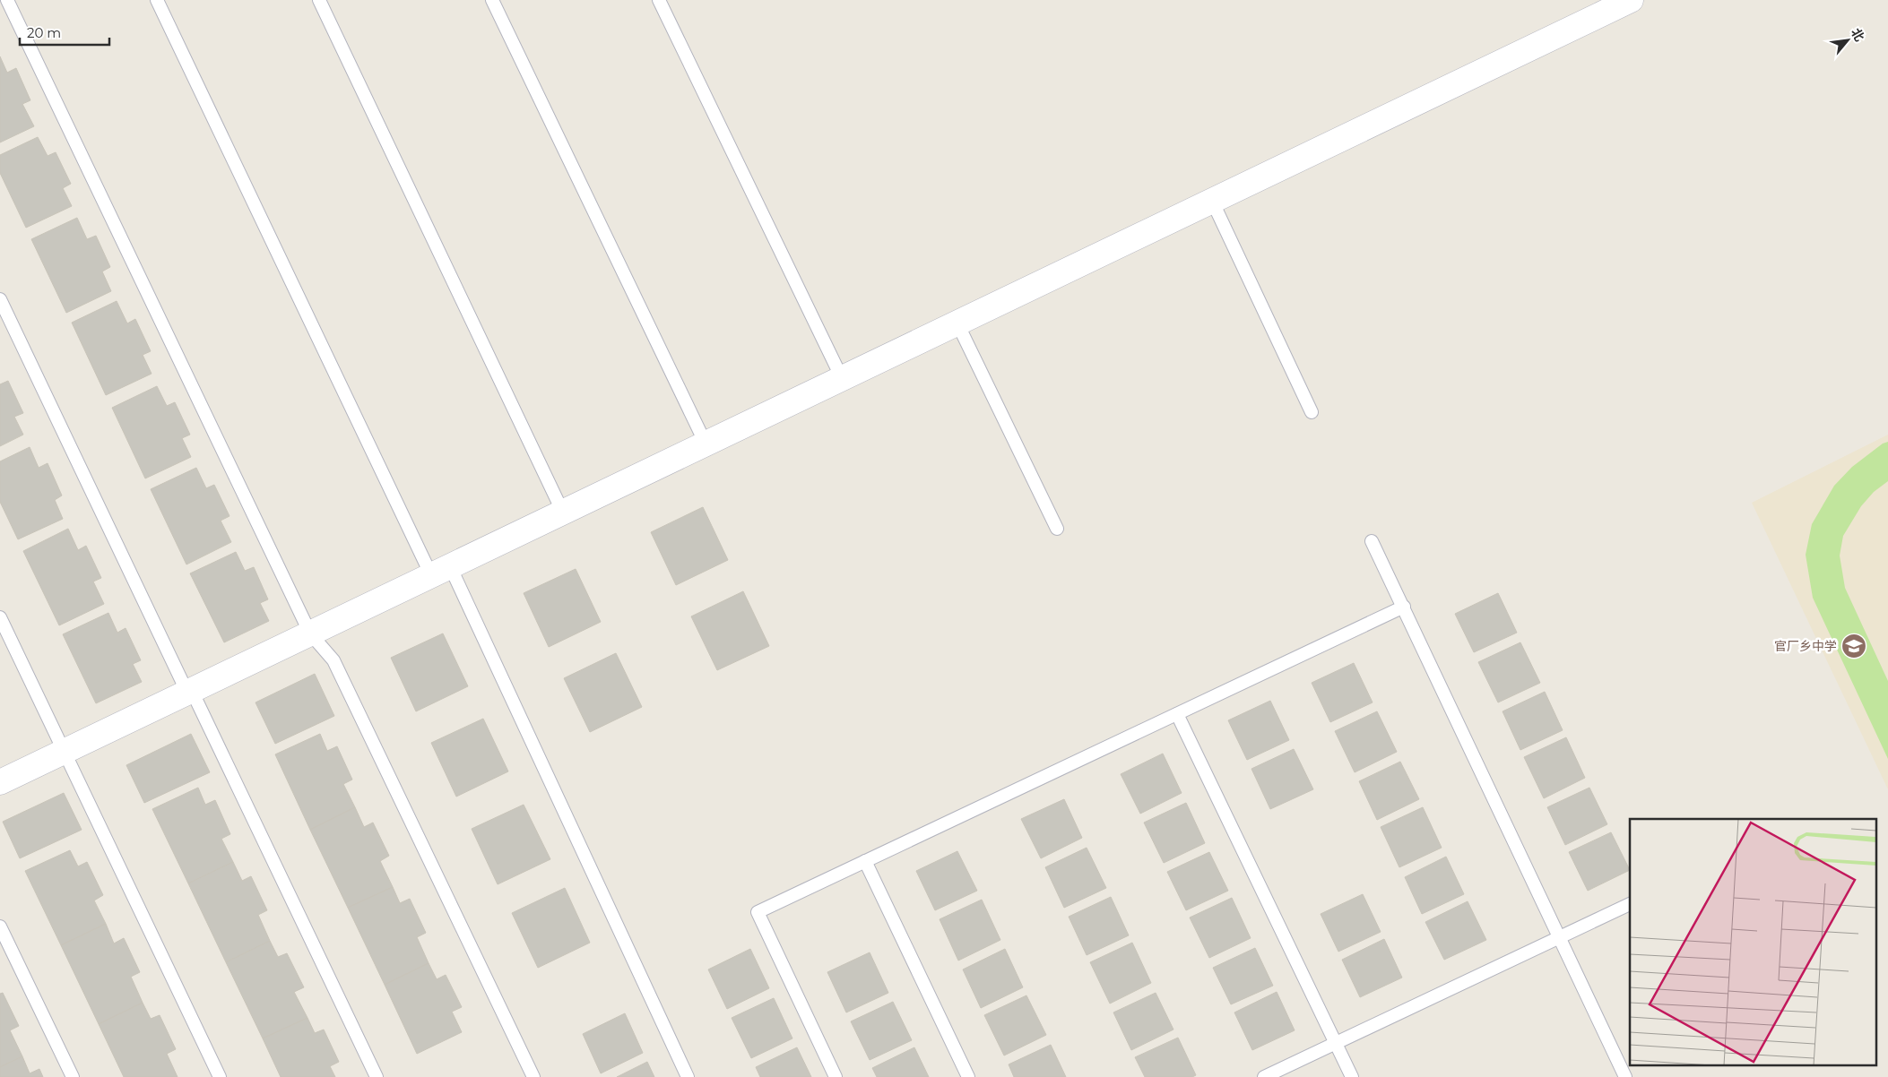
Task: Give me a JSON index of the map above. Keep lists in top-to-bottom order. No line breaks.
{"places":{"school or university":["官厂乡中学"]},"scale_bar":"20 m","north":"top right"}
